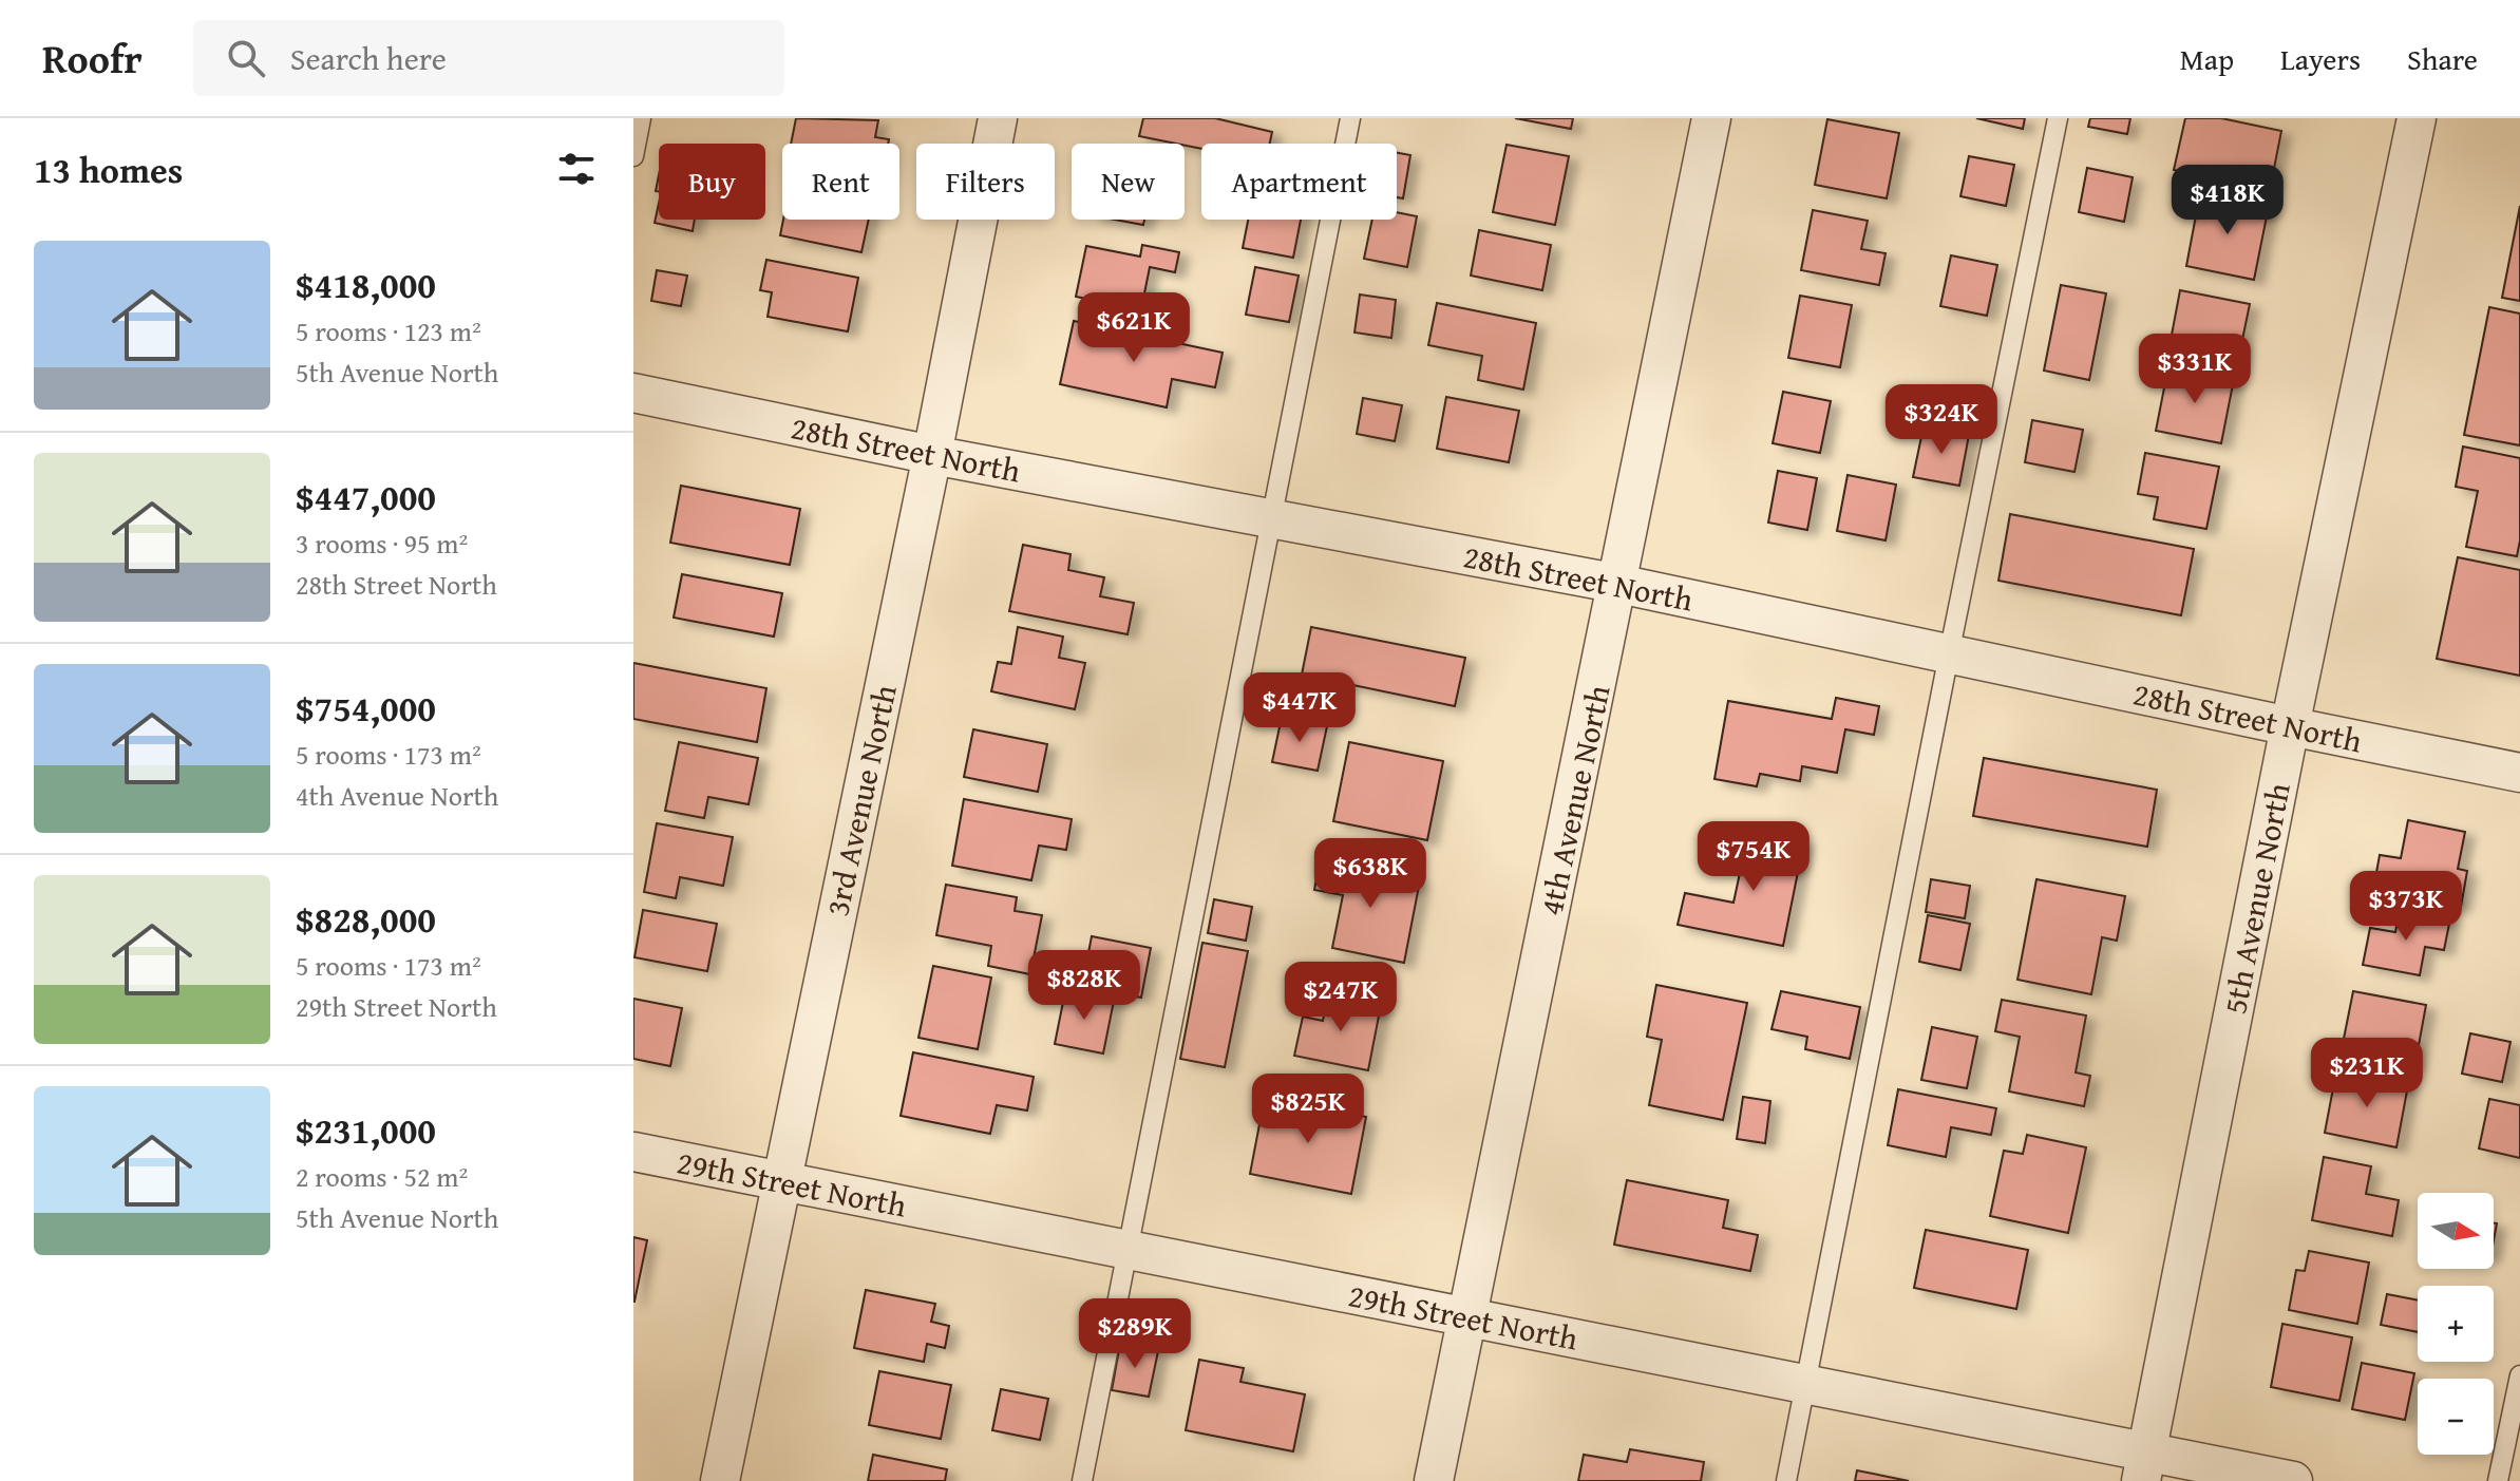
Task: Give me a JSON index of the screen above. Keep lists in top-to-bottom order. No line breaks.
{"streets":{"street":["28th Street North","3rd Avenue North","4th Avenue North","5th Avenue North","29th Street North"]},"crossings":[["28th Street North","3rd Avenue North"],["28th Street North","4th Avenue North"],["28th Street North","5th Avenue North"],["3rd Avenue North","29th Street North"],["4th Avenue North","29th Street North"],["5th Avenue North","29th Street North"]],"north":"right","page":{"header":"Roofr","search":"Search here","nav":["Map","Layers","Share"],"heading":"13 homes","chip":["Buy","Rent","Filters","New","Apartment"],"price":["$418K","$621K","$331K","$324K","$447K","$754K","$638K","$373K","$828K","$247K","$231K","$825K","$289K"],"list":[{"name":"$418,000","note":"5 rooms · 123 m² · 5th Avenue North"},{"name":"$447,000","note":"3 rooms · 95 m² · 28th Street North"},{"name":"$754,000","note":"5 rooms · 173 m² · 4th Avenue North"},{"name":"$828,000","note":"5 rooms · 173 m² · 29th Street North"},{"name":"$231,000","note":"2 rooms · 52 m² · 5th Avenue North"}],"map_buttons":["+","−"]}}
